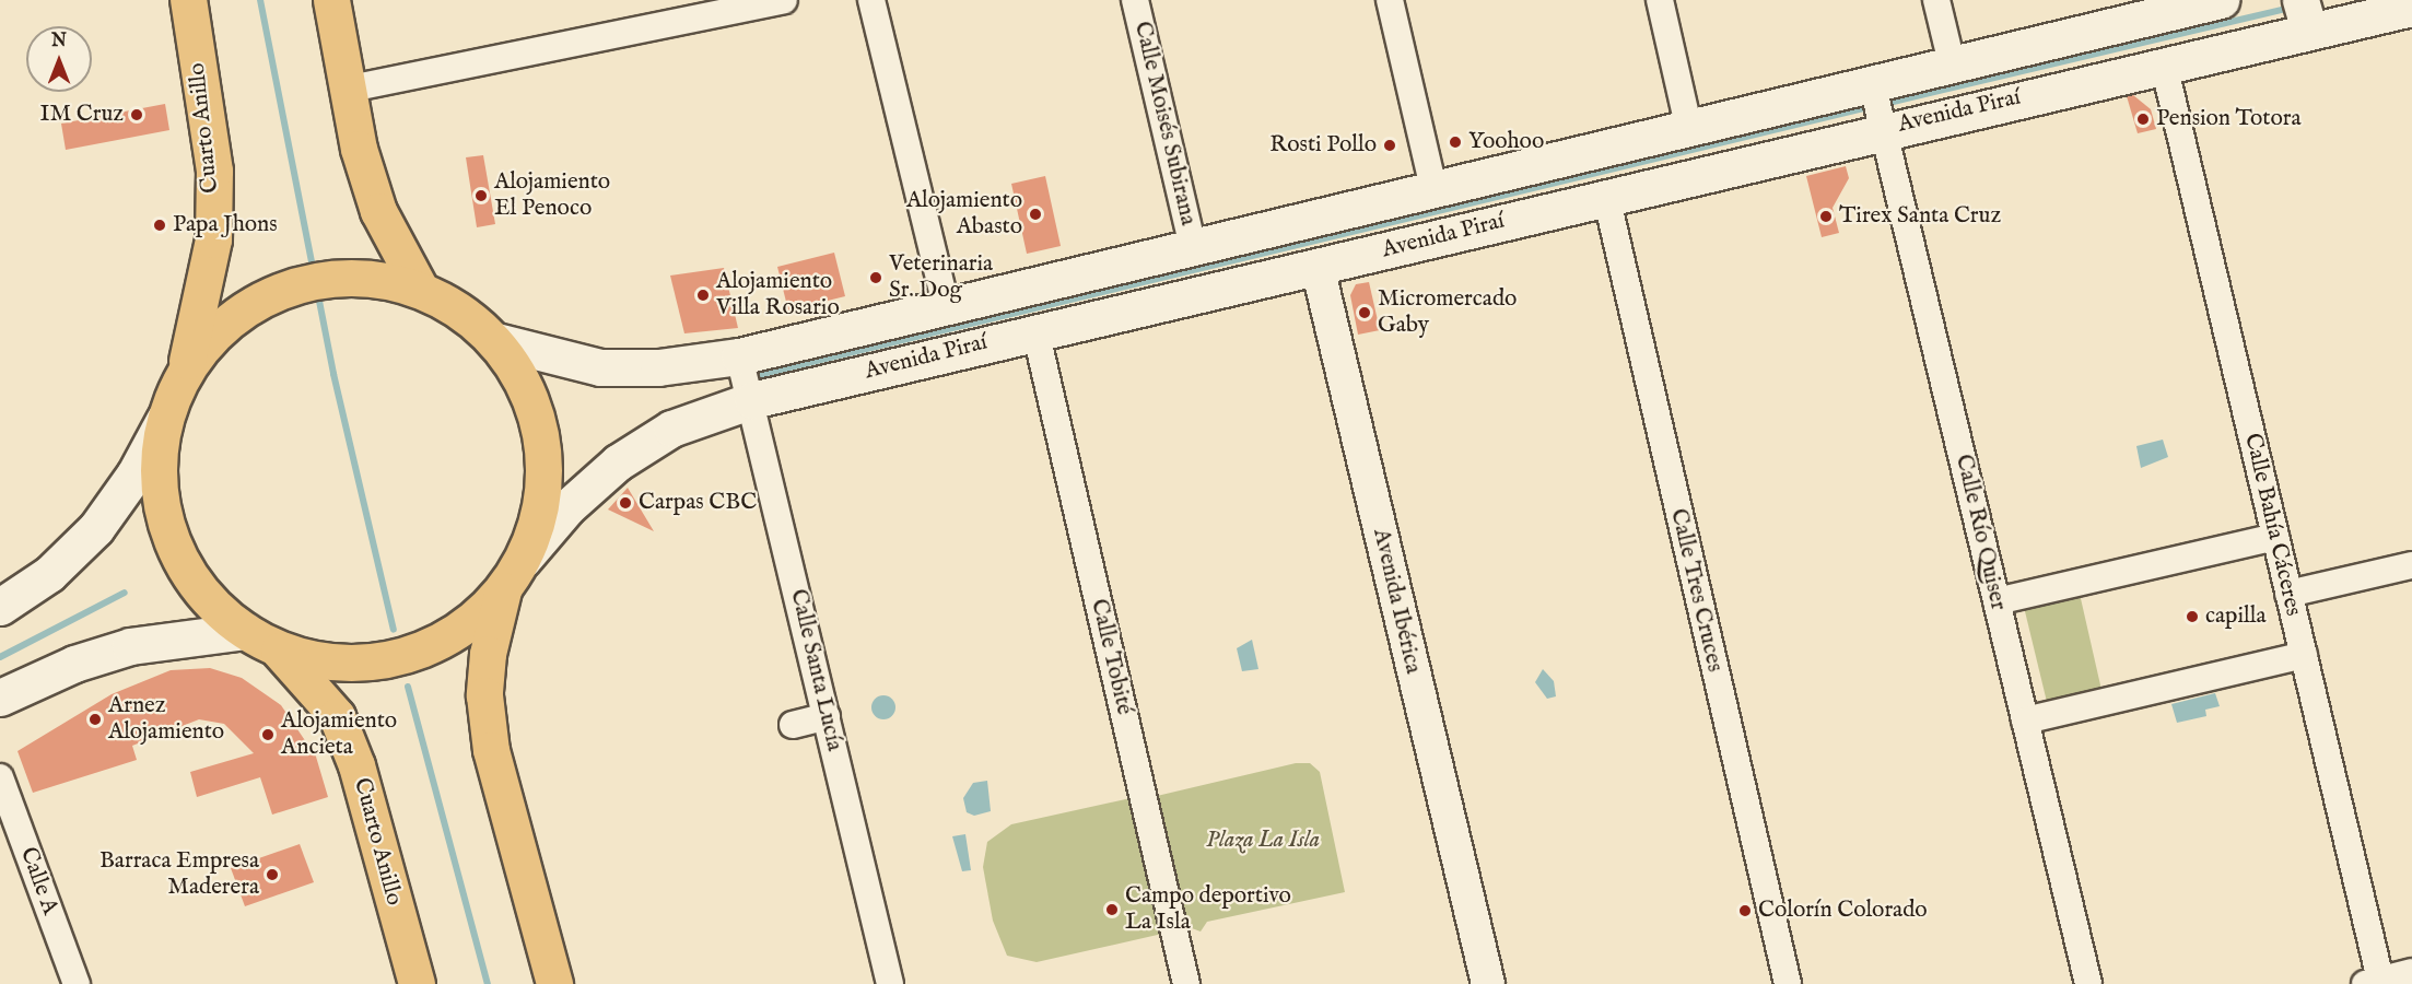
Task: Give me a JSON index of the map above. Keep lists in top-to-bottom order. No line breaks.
{"streets":{"highway":["Cuarto Anillo"],"main road":["Avenida Piraí"],"street":["Calle Moisés Subirana","Calle Bahía Cáceres","Calle Río Quiser","Calle Tres Cruces","Avenida Ibérica","Calle Tobité","Calle Santa Lucía","Calle A"]},"crossings":[["Avenida Piraí","Calle Moisés Subirana"],["Avenida Piraí","Calle Bahía Cáceres"],["Avenida Piraí","Calle Río Quiser"],["Avenida Piraí","Calle Tres Cruces"],["Avenida Piraí","Avenida Ibérica"],["Avenida Piraí","Calle Tobité"],["Avenida Piraí","Calle Santa Lucía"]],"parks":["Plaza La Isla"],"places":["IM Cruz","Pension Totora","Yoohoo","Rosti Pollo","Alojamiento El Penoco","Alojamiento Abasto","Tirex Santa Cruz","Papa Jhons","Veterinaria Sr. Dog","Alojamiento Villa Rosario","Micromercado Gaby","Carpas CBC","capilla","Arnez Alojamiento","Alojamiento Ancieta","Barraca Empresa Maderera","Campo deportivo La Isla","Colorín Colorado"],"north":"top"}
